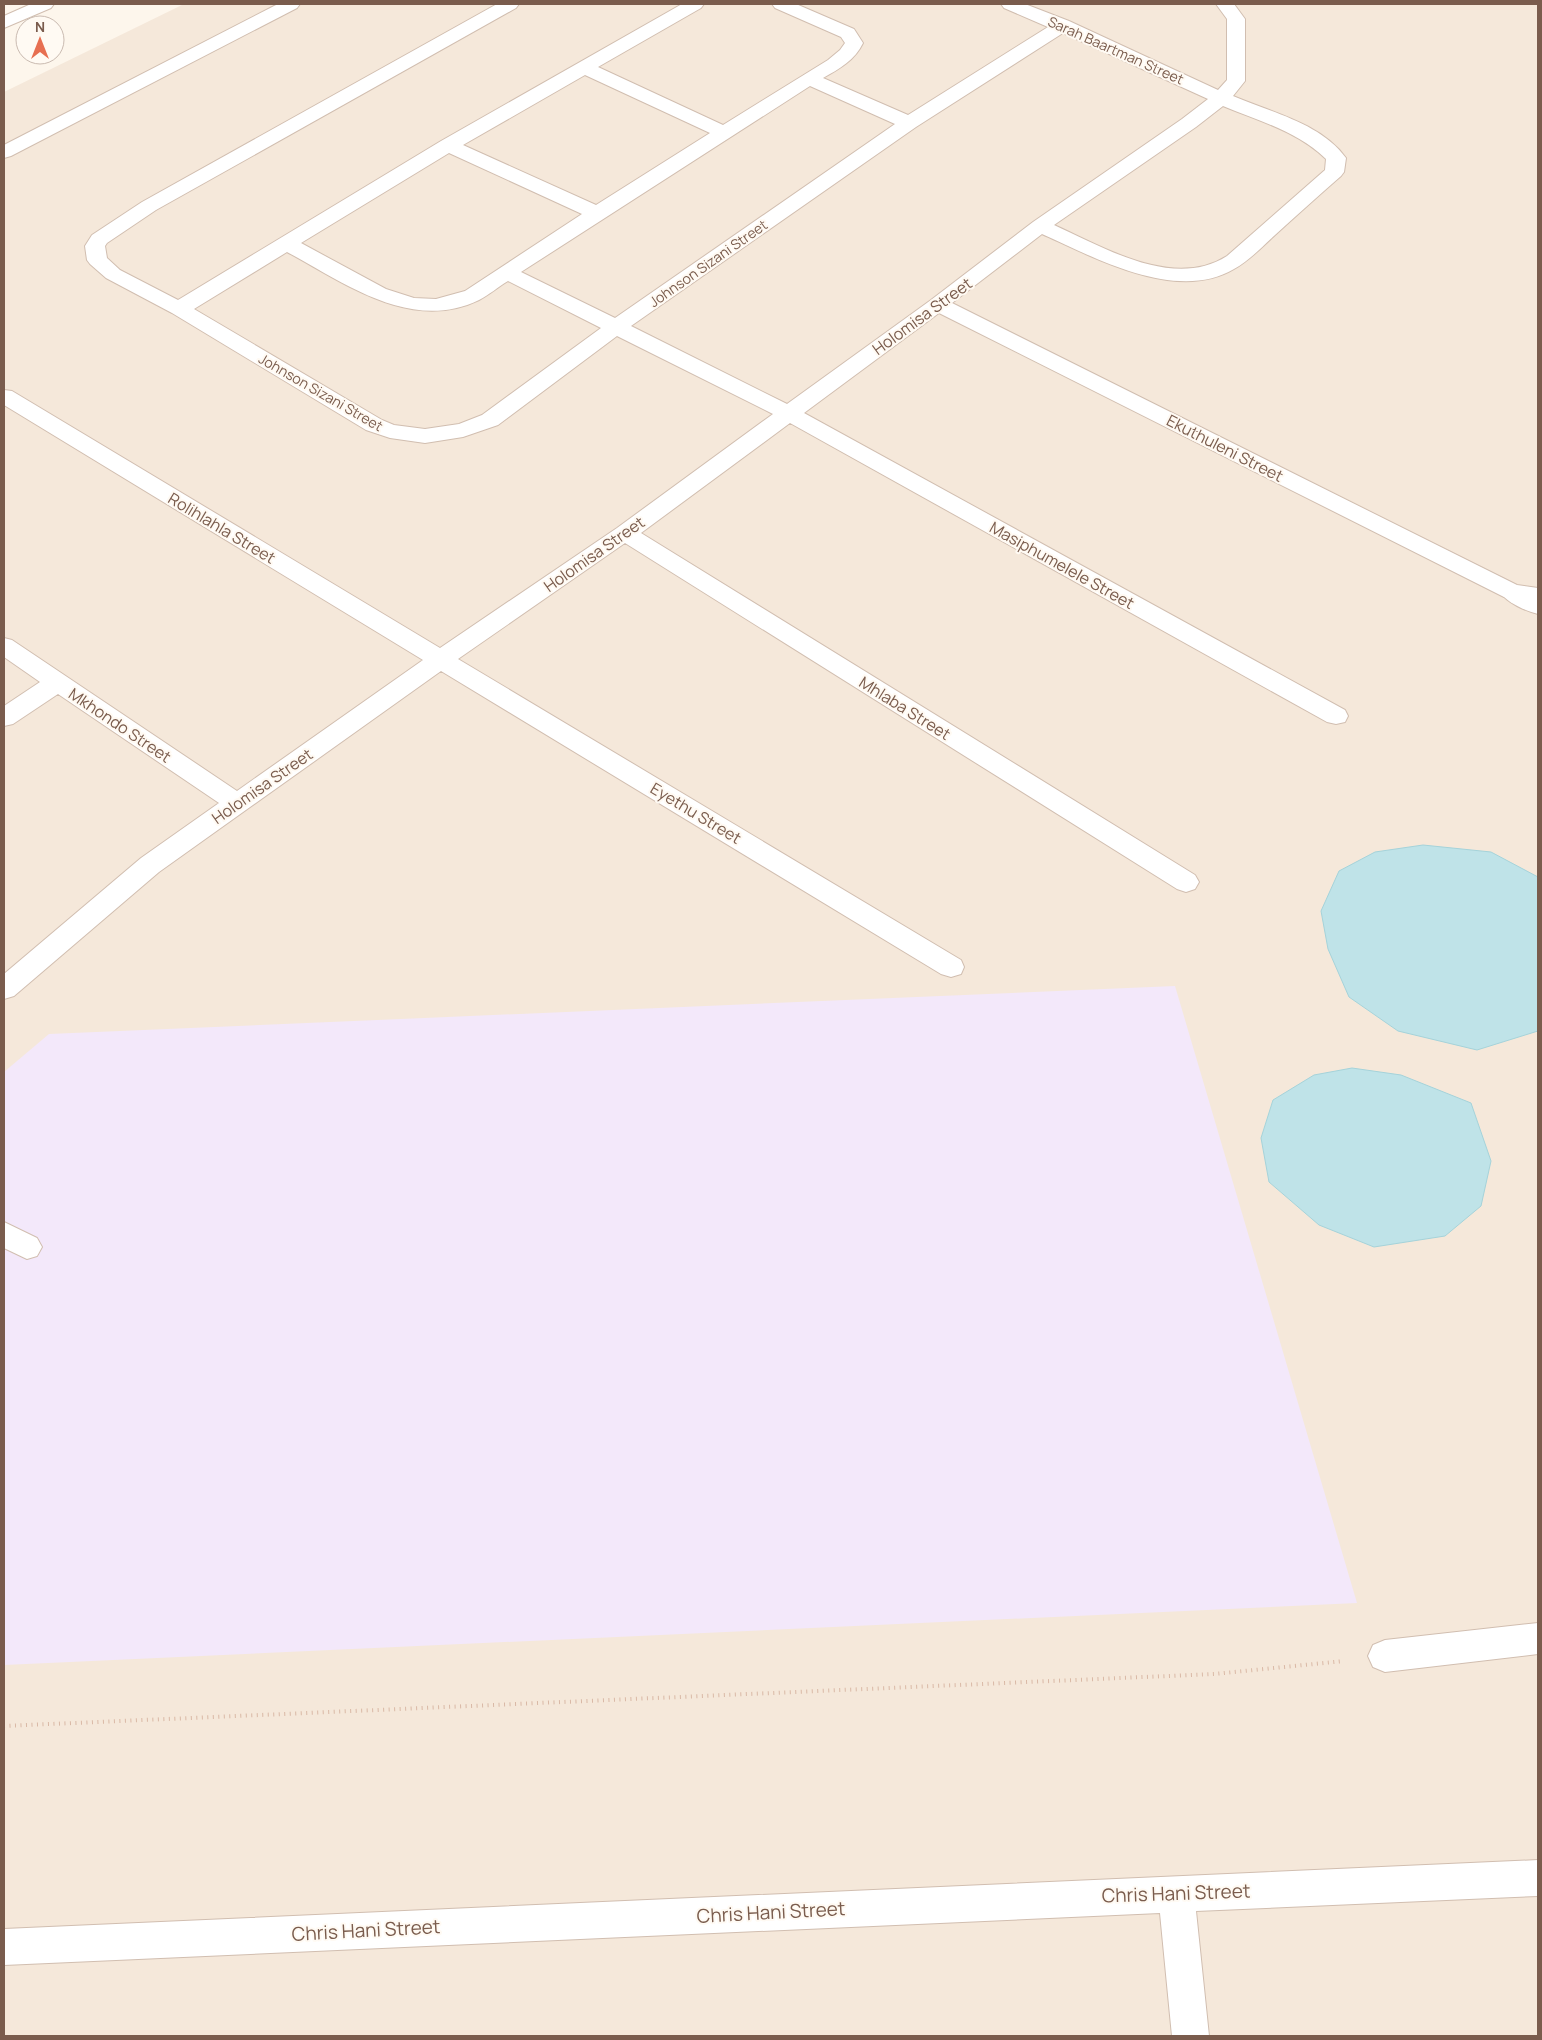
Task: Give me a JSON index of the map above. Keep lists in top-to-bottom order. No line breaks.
{"streets":{"street":["Sarah Baartman Street","Johnson Sizani Street","Holomisa Street","Ekuthuleni Street","Rolihlahla Street","Masiphumelele Street","Mhlaba Street","Mkhondo Street","Eyethu Street","Chris Hani Street"]},"crossings":[["Sarah Baartman Street","Johnson Sizani Street"],["Sarah Baartman Street","Holomisa Street"],["Johnson Sizani Street","Masiphumelele Street"],["Holomisa Street","Ekuthuleni Street"],["Holomisa Street","Rolihlahla Street"],["Holomisa Street","Masiphumelele Street"],["Holomisa Street","Mhlaba Street"],["Holomisa Street","Mkhondo Street"],["Holomisa Street","Eyethu Street"],["Rolihlahla Street","Eyethu Street"]],"north":"top"}
